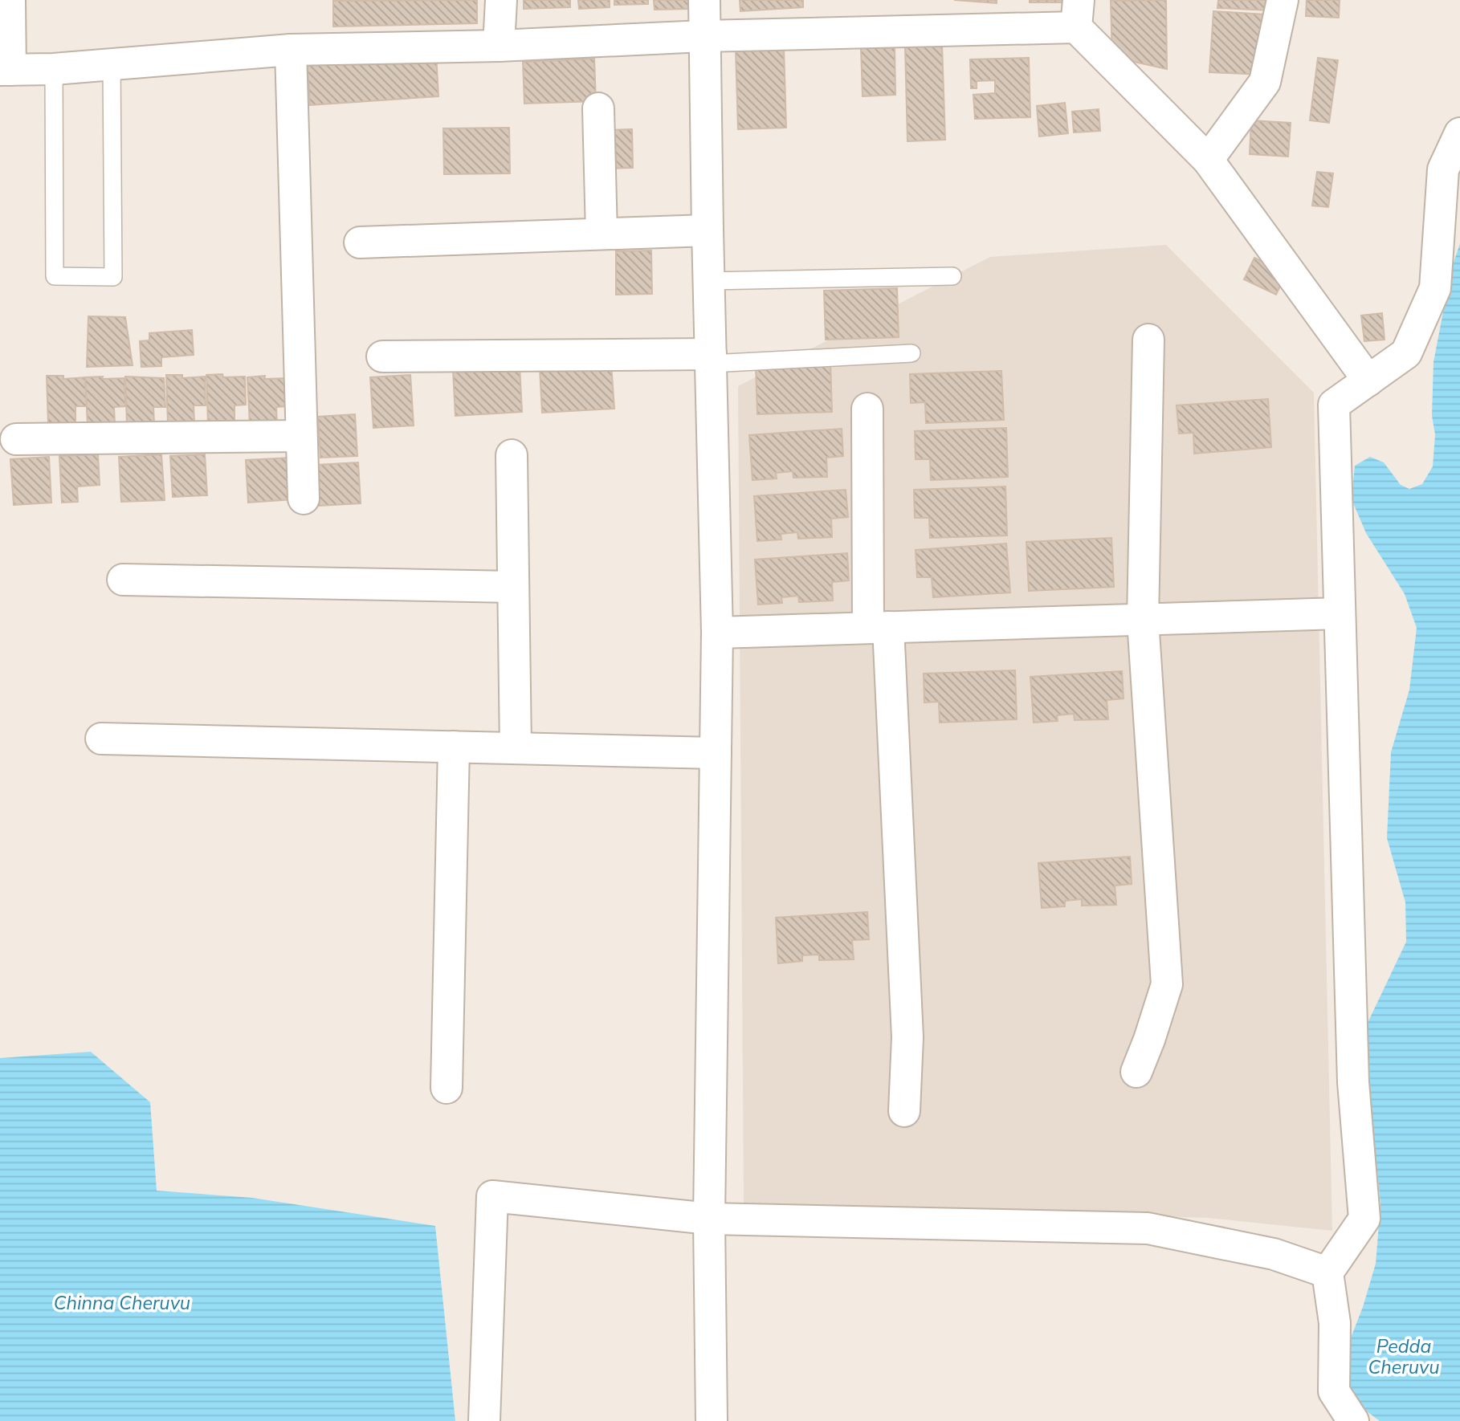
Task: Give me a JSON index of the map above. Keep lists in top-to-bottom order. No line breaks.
{"water":["Chinna Cheruvu","Pedda Cheruvu"]}
